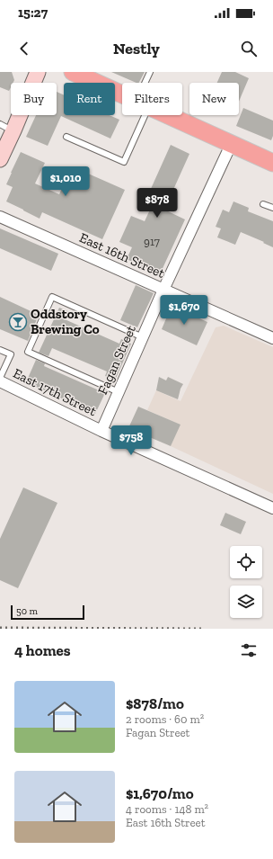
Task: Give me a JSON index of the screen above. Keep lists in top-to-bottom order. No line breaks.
{"streets":{"street":["East 16th Street","Fagan Street","East 17th Street"]},"crossings":[["East 16th Street","Fagan Street"],["Fagan Street","East 17th Street"]],"places":{"bar":["Oddstory Brewing Co"]},"house_numbers":["917"],"scale_bar":"50 m","page":{"status":"15:27","header":"Nestly","chip":["Buy","Rent","Filters","New"],"price":["$1,010","$878","$1,670","$758"],"scale":"50 m","heading":"4 homes","list":[{"name":"$878/mo","note":"2 rooms · 60 m² · Fagan Street"},{"name":"$1,670/mo","note":"4 rooms · 148 m² · East 16th Street"}]}}
